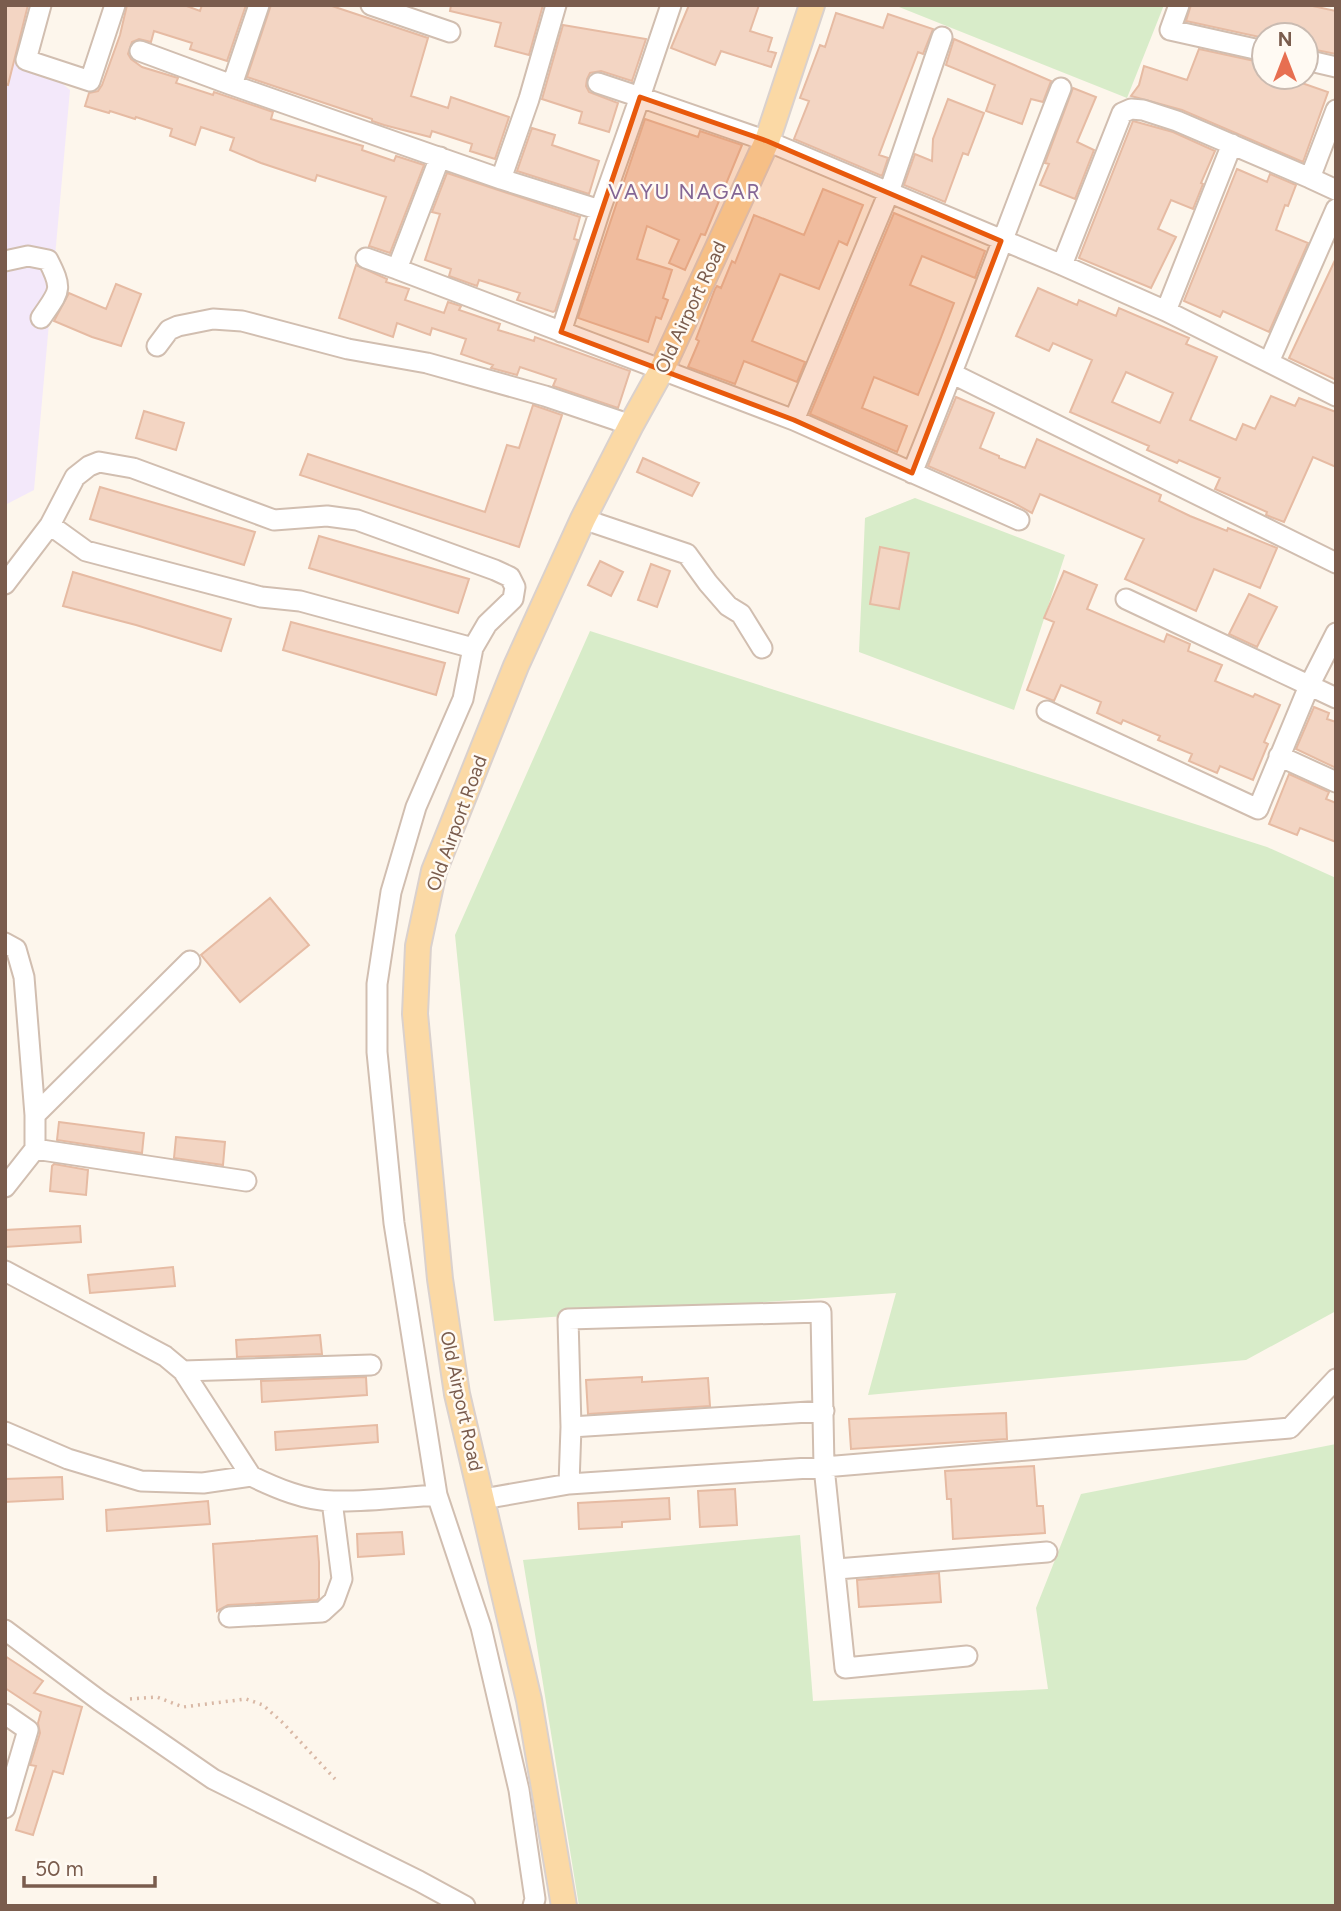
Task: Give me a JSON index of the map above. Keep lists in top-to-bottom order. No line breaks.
{"streets":{"main road":["Old Airport Road"]},"districts":["VAYU NAGAR"],"scale_bar":"50 m","north":"top"}
